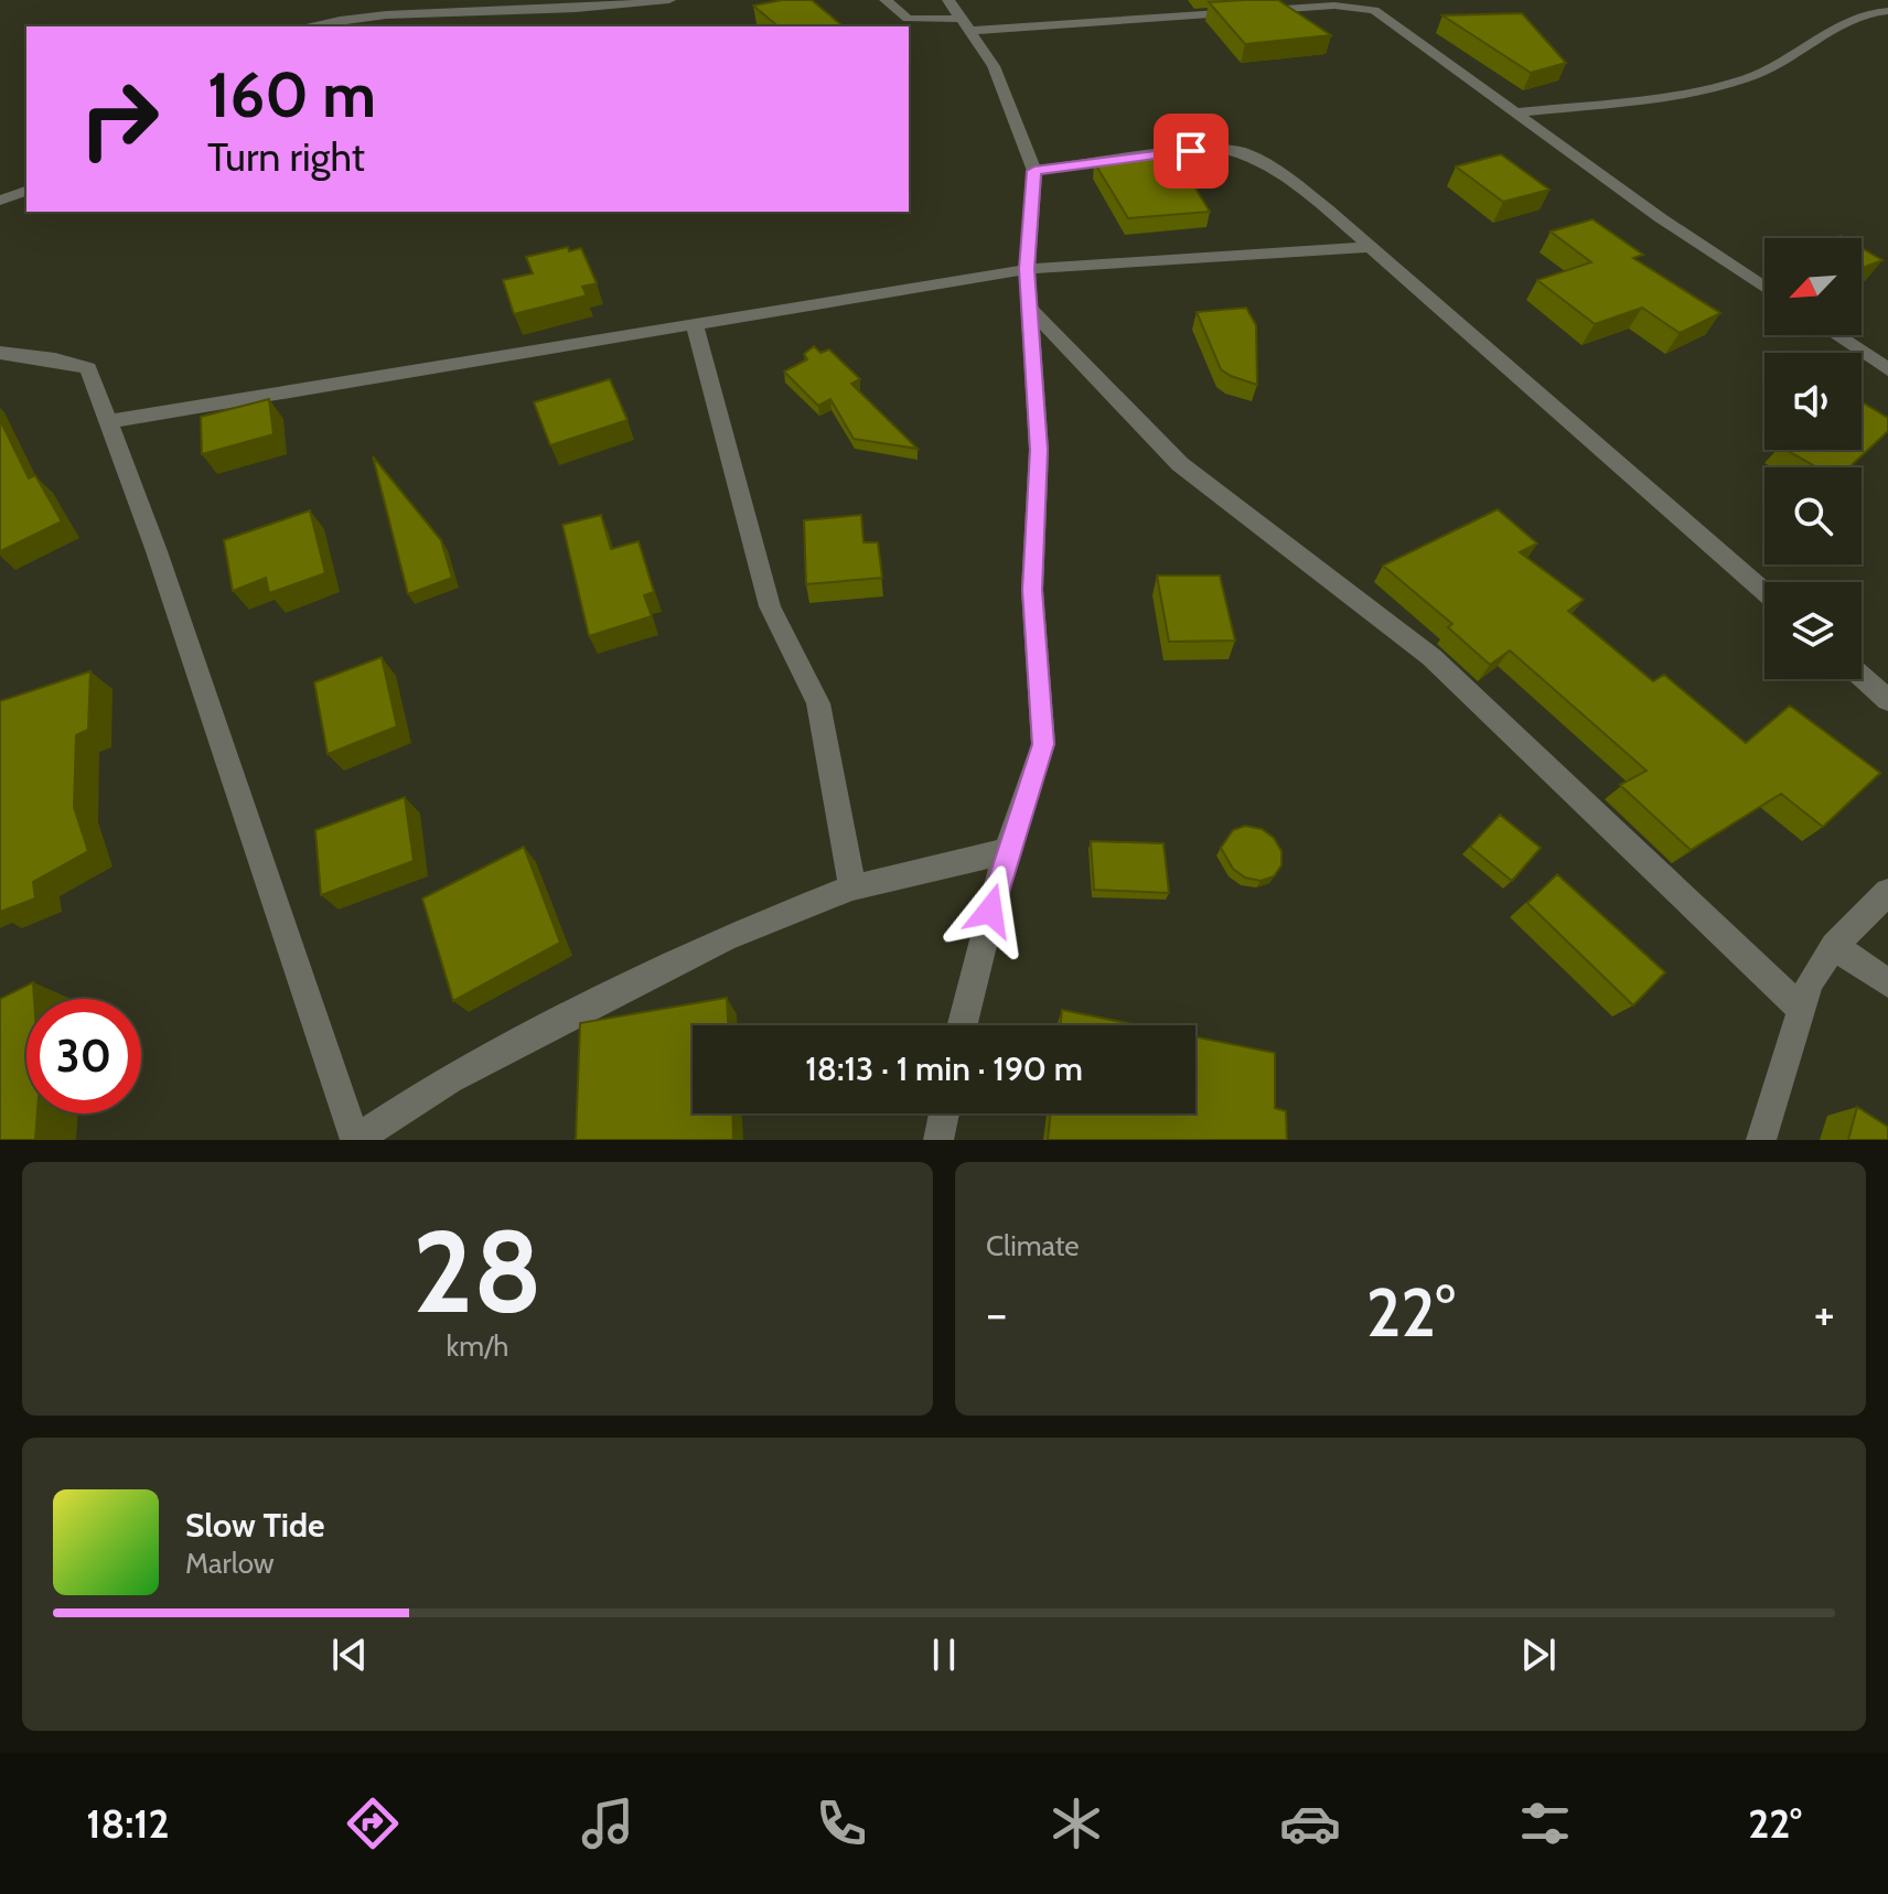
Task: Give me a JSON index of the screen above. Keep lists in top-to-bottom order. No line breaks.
{"north":"bottom left","page":{"turn":["160 m","Turn right"],"limit":"30","trip":"18:13 · 1 min · 190 m","tile":[["28","km/h"],"Climate"],"heat":["−","22°","+"],"song":["Slow Tide","Marlow"],"tabs":["18:12","22°"]}}
